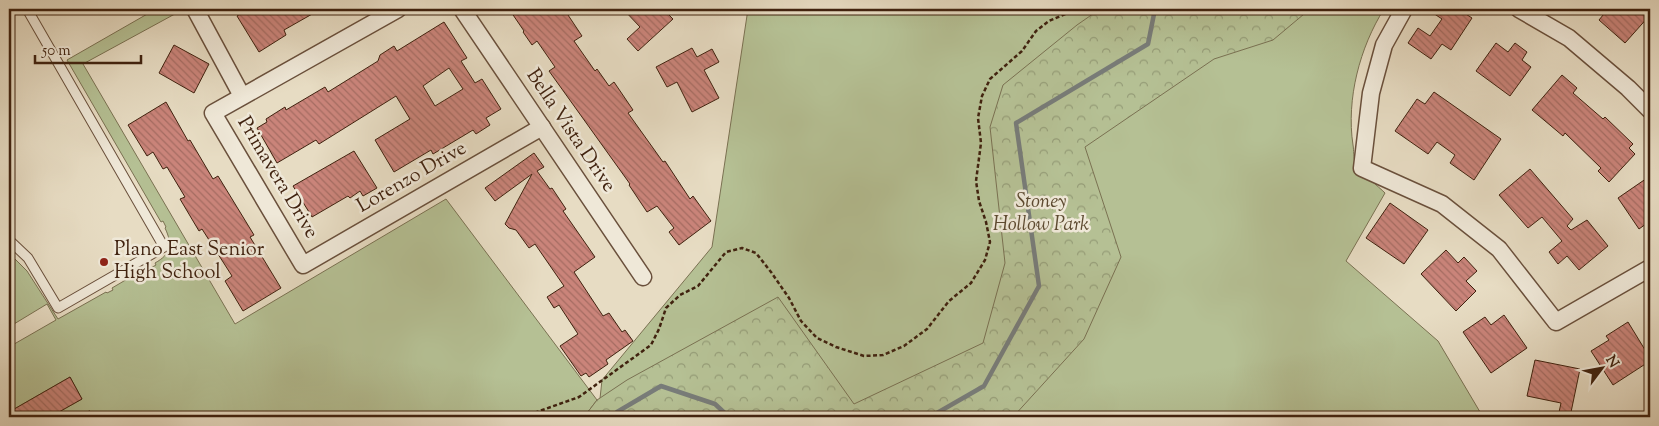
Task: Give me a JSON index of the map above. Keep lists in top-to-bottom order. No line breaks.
{"streets":{"street":["Bella Vista Drive","Primavera Drive","Lorenzo Drive"]},"crossings":[["Bella Vista Drive","Lorenzo Drive"],["Primavera Drive","Lorenzo Drive"]],"parks":["Stoney Hollow Park"],"places":["Plano East Senior High School"],"scale_bar":"50 m","north":"top right"}
